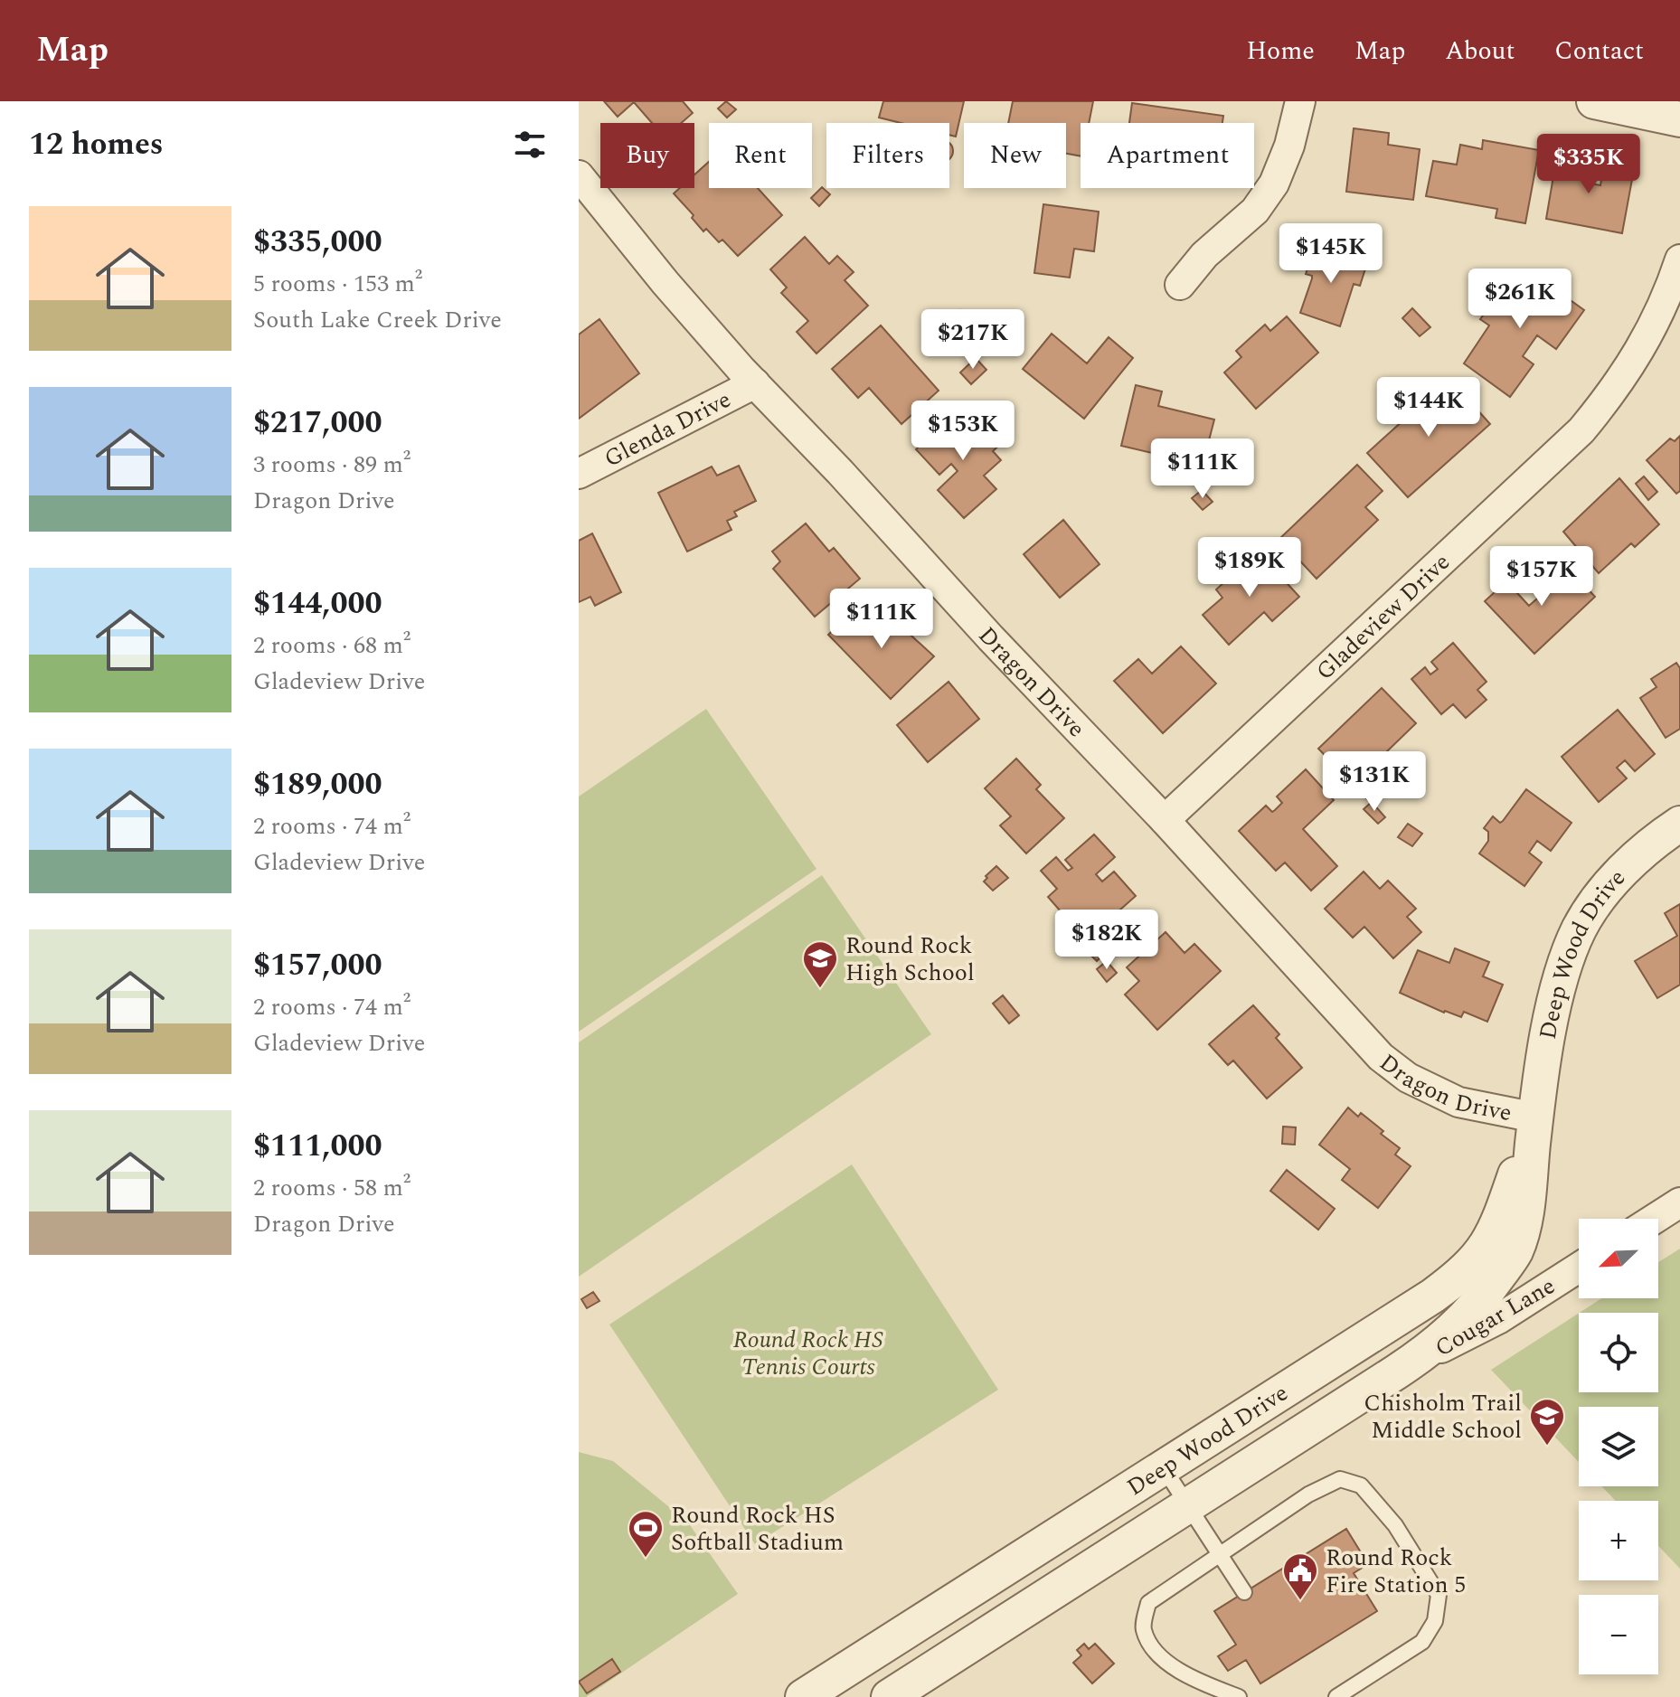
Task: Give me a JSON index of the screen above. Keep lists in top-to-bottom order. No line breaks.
{"streets":{"street":["Glenda Drive","Gladeview Drive","Dragon Drive","Deep Wood Drive","Cougar Lane"]},"crossings":[["Glenda Drive","Dragon Drive"],["Gladeview Drive","Dragon Drive"],["Dragon Drive","Deep Wood Drive"],["Deep Wood Drive","Cougar Lane"]],"parks":["Round Rock HS Tennis Courts"],"places":{"school or university":["Round Rock High School","Chisholm Trail Middle School"],"sports":["Round Rock HS Softball Stadium"],"public building":["Round Rock Fire Station 5"]},"north":"bottom left","page":{"header":"Map","nav":["Home","Map","About","Contact"],"heading":"12 homes","chip":["Buy","Rent","Filters","New","Apartment"],"price":["$335K","$145K","$261K","$217K","$144K","$153K","$111K","$189K","$157K","$111K","$131K","$182K"],"list":[{"name":"$335,000","note":"5 rooms · 153 m² · South Lake Creek Drive"},{"name":"$217,000","note":"3 rooms · 89 m² · Dragon Drive"},{"name":"$144,000","note":"2 rooms · 68 m² · Gladeview Drive"},{"name":"$189,000","note":"2 rooms · 74 m² · Gladeview Drive"},{"name":"$157,000","note":"2 rooms · 74 m² · Gladeview Drive"},{"name":"$111,000","note":"2 rooms · 58 m² · Dragon Drive"}],"map_buttons":["+","−"]}}
